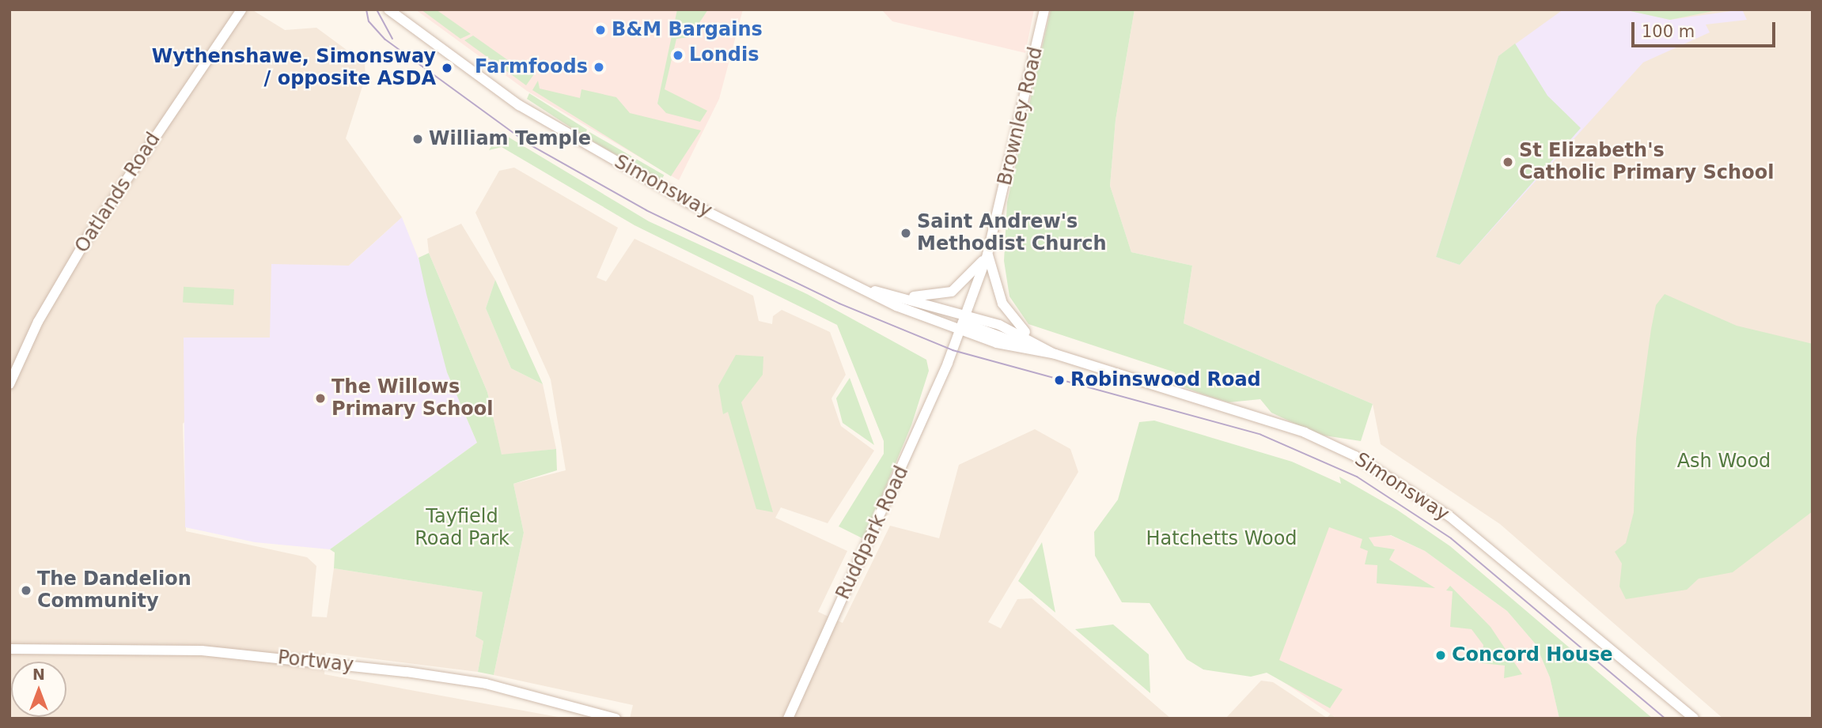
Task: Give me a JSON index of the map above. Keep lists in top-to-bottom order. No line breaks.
{"streets":{"street":["Brownley Road","Simonsway","Oatlands Road","Ruddpark Road","Portway"]},"crossings":[["Brownley Road","Simonsway"],["Brownley Road","Ruddpark Road"],["Simonsway","Ruddpark Road"]],"parks":["Ash Wood","Tayfield Road Park","Hatchetts Wood"],"places":["B&M Bargains","Londis","Farmfoods","Wythenshawe, Simonsway / opposite ASDA","William Temple","St Elizabeth's Catholic Primary School","Saint Andrew's Methodist Church","Robinswood Road","The Willows Primary School","The Dandelion Community","Concord House"],"scale_bar":"100 m","north":"top"}
